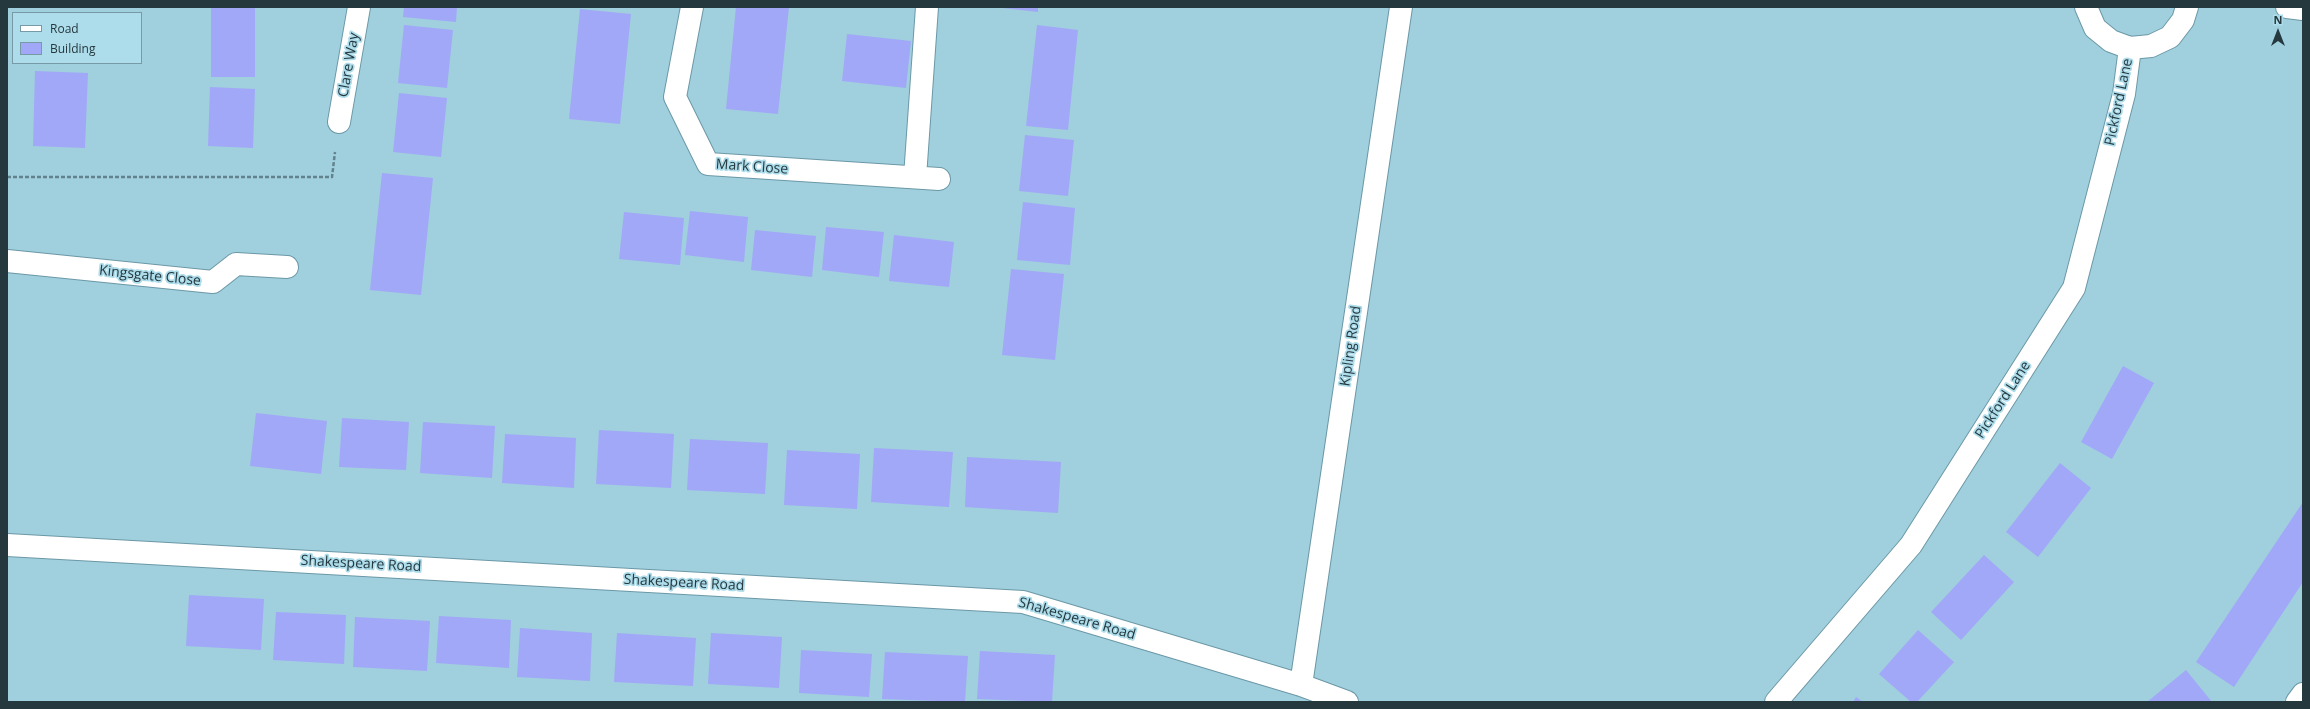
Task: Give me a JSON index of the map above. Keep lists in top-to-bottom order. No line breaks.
{"streets":{"street":["Clare Way","Pickford Lane","Mark Close","Kingsgate Close","Kipling Road","Shakespeare Road"]},"crossings":[["Kipling Road","Shakespeare Road"]],"legend":["Road","Building"],"north":"top"}
